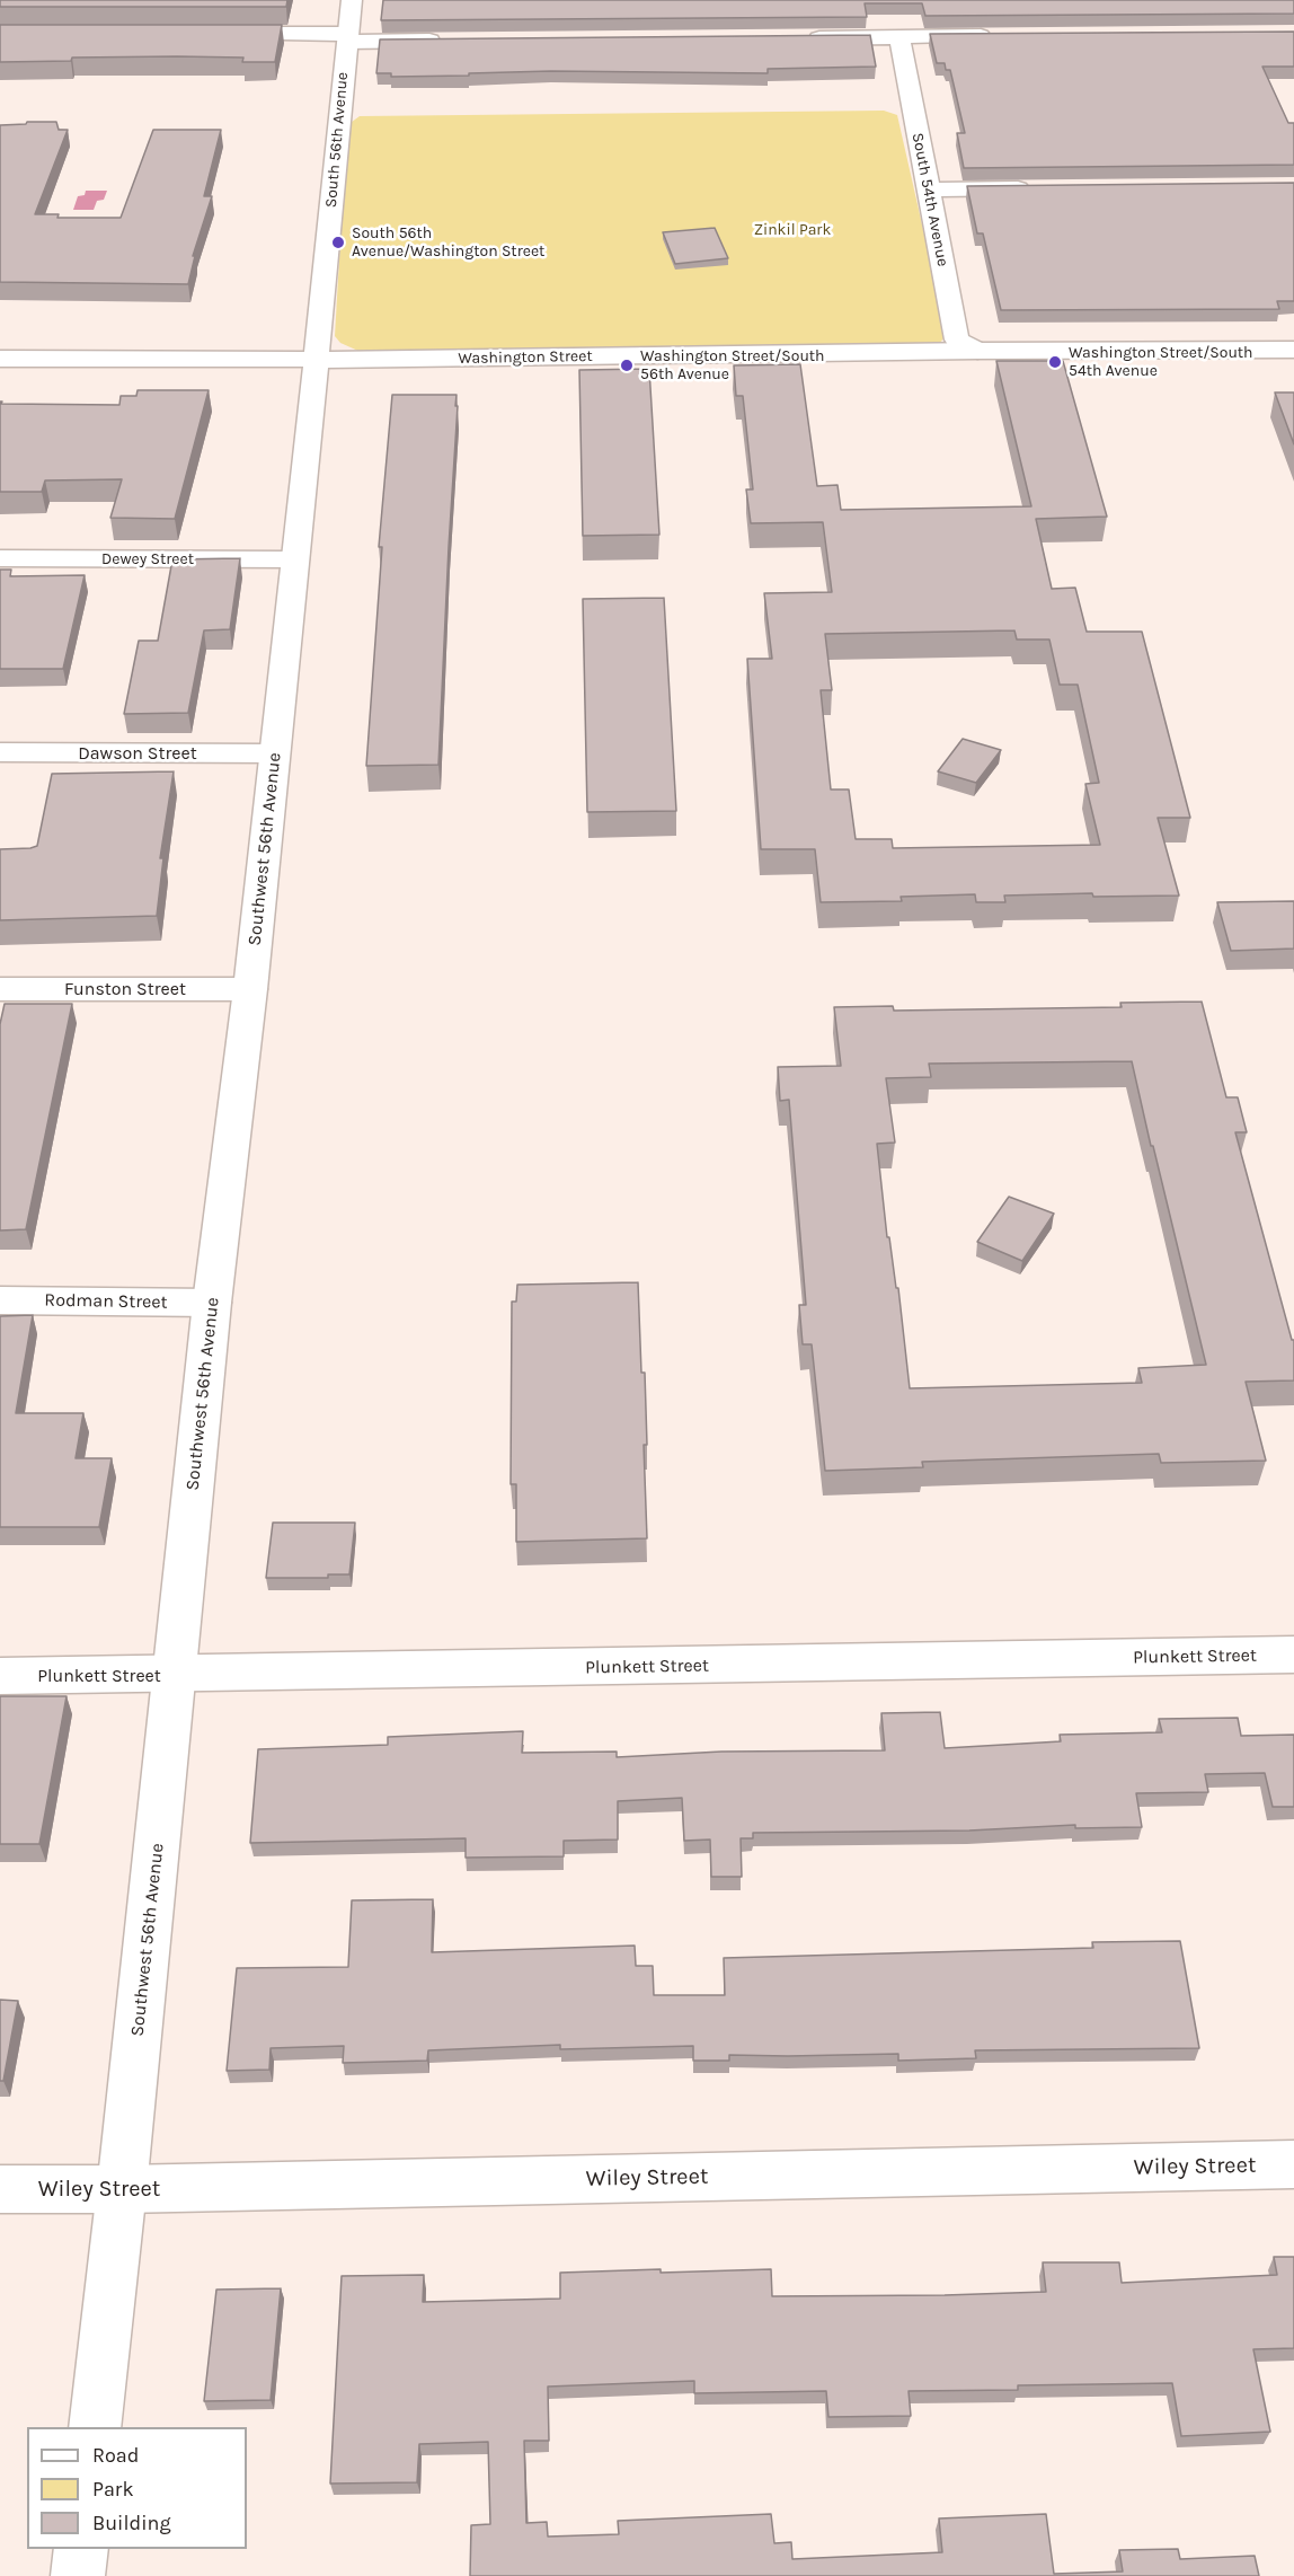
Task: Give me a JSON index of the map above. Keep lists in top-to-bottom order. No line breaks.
{"streets":{"street":["South 56th Avenue","South 54th Avenue","Washington Street","Dewey Street","Dawson Street","Southwest 56th Avenue","Funston Street","Rodman Street","Plunkett Street","Wiley Street"]},"crossings":[["South 56th Avenue","Washington Street"],["South 56th Avenue","Southwest 56th Avenue"],["South 54th Avenue","Washington Street"],["Washington Street","Southwest 56th Avenue"],["Dewey Street","Southwest 56th Avenue"],["Dawson Street","Southwest 56th Avenue"],["Southwest 56th Avenue","Funston Street"],["Southwest 56th Avenue","Rodman Street"],["Southwest 56th Avenue","Plunkett Street"],["Southwest 56th Avenue","Wiley Street"]],"parks":["Zinkil Park"],"places":["South 56th Avenue/Washington Street","Washington Street/South 54th Avenue","Washington Street/South 56th Avenue"],"legend":["Road","Park","Building"]}
